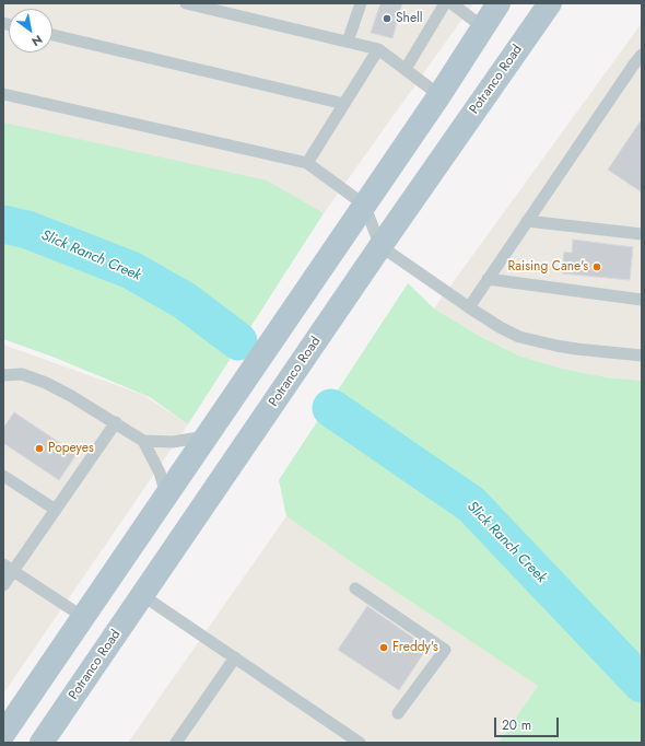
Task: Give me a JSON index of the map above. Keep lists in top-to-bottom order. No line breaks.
{"streets":{"main road":["Potranco Road"]},"water":["Slick Ranch Creek"],"places":["Shell","Raising Cane's","Popeyes","Freddy's"],"scale_bar":"20 m","north":"bottom right"}
